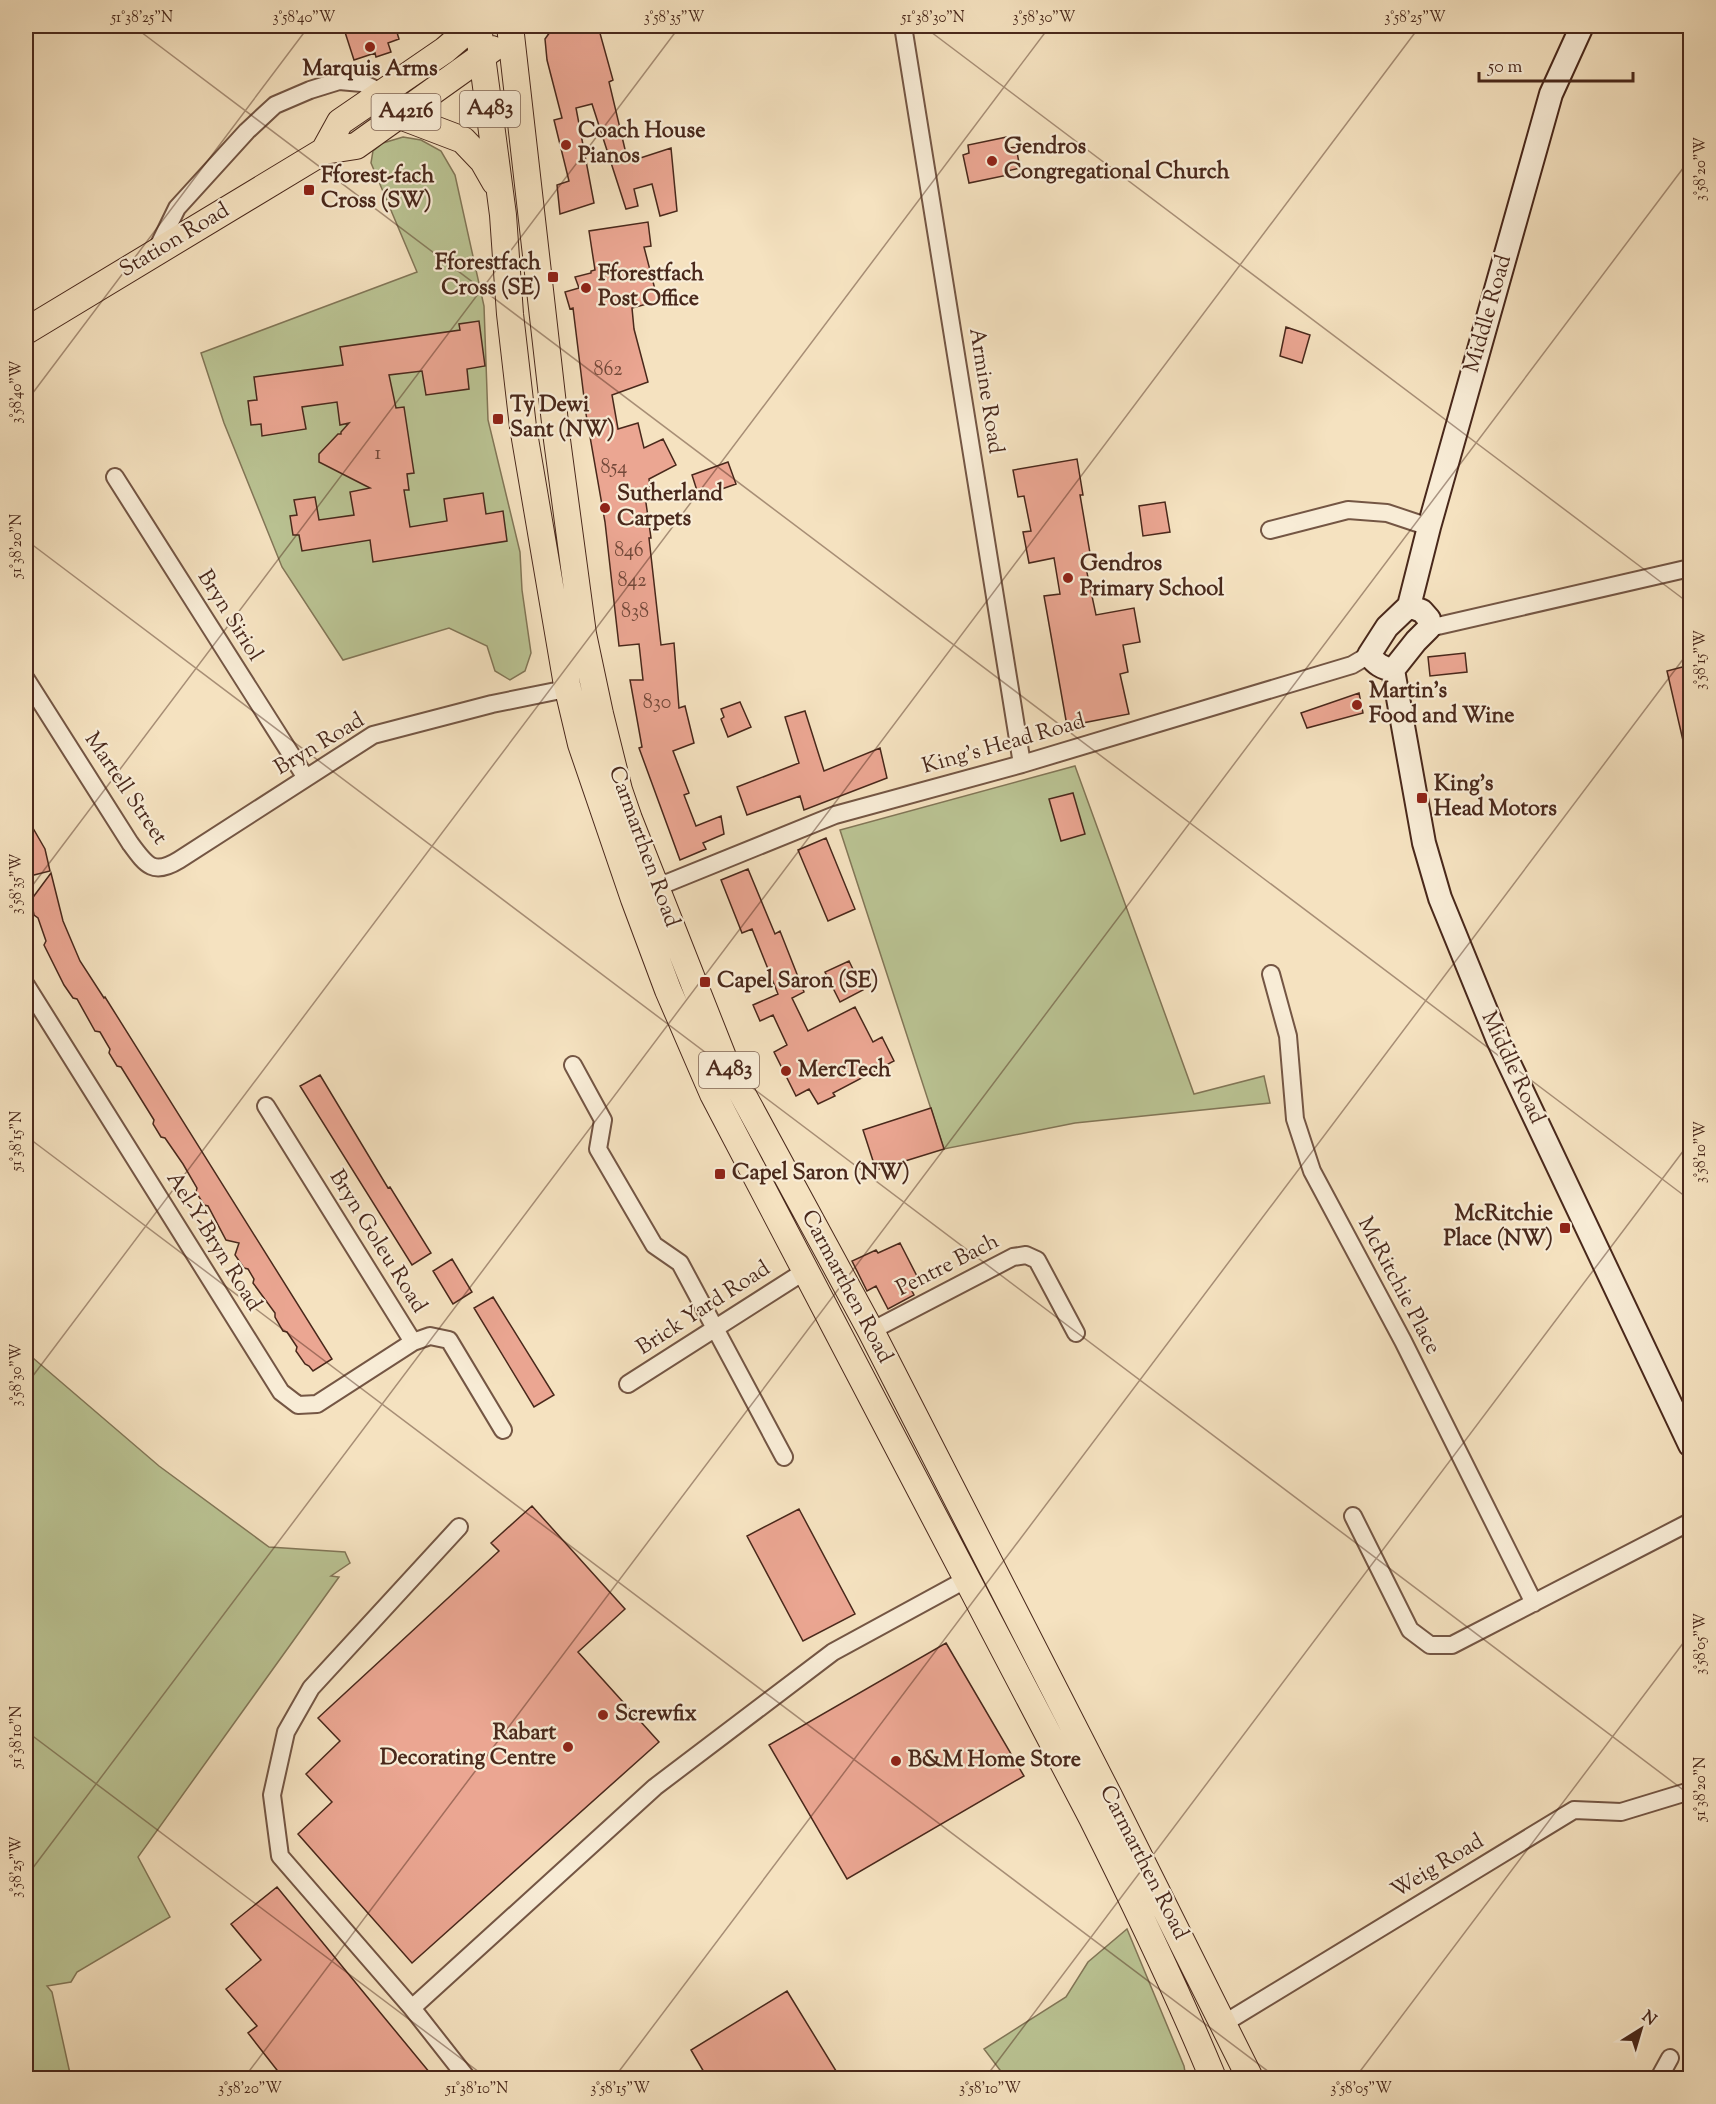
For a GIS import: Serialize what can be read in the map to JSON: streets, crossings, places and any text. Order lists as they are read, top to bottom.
{
  "streets": {
    "main road": [
      "A483",
      "A4216",
      "Station Road",
      "Carmarthen Road"
    ],
    "street": [
      "Middle Road",
      "Armine Road",
      "Bryn Siriol",
      "Bryn Road",
      "King's Head Road",
      "Martell Street",
      "Ael-Y-Bryn Road",
      "Bryn Goleu Road",
      "Pentre Bach",
      "McRitchie Place",
      "Brick Yard Road",
      "Weig Road"
    ]
  },
  "crossings": [
    ["A4216", "Station Road"],
    ["Station Road", "Carmarthen Road"],
    ["Armine Road", "King's Head Road"],
    ["Bryn Siriol", "Bryn Road"],
    ["Bryn Road", "Martell Street"],
    ["Bryn Road", "Carmarthen Road"],
    ["King's Head Road", "Carmarthen Road"],
    ["Carmarthen Road", "Pentre Bach"],
    ["Carmarthen Road", "Brick Yard Road"],
    ["Carmarthen Road", "Weig Road"],
    ["Ael-Y-Bryn Road", "Bryn Goleu Road"]
  ],
  "places": {
    "other": [
      "Marquis Arms",
      "Coach House Pianos",
      "Gendros Congregational Church",
      "Fforestfach Post Office",
      "Sutherland Carpets",
      "Gendros Primary School",
      "Martin's Food and Wine",
      "MercTech",
      "Screwfix",
      "Rabart Decorating Centre",
      "B&M Home Store"
    ],
    "transit": [
      "Fforest-fach Cross (SW)",
      "Fforestfach Cross (SE)",
      "Ty Dewi Sant (NW)",
      "King's Head Motors",
      "Capel Saron (SE)",
      "Capel Saron (NW)",
      "McRitchie Place (NW)"
    ]
  },
  "house_numbers": [
    "862",
    "1",
    "854",
    "846",
    "842",
    "838",
    "830"
  ],
  "scale_bar": "50 m",
  "north": "top right",
  "coordinates": [
    "51°38'25\"N",
    "3°58'40\"W",
    "3°58'35\"W",
    "51°38'30\"N",
    "3°58'30\"W",
    "3°58'25\"W",
    "3°58'20\"W",
    "51°38'20\"N",
    "3°58'15\"W",
    "51°38'15\"N",
    "3°58'10\"W",
    "3°58'05\"W",
    "51°38'10\"N"
  ]
}
